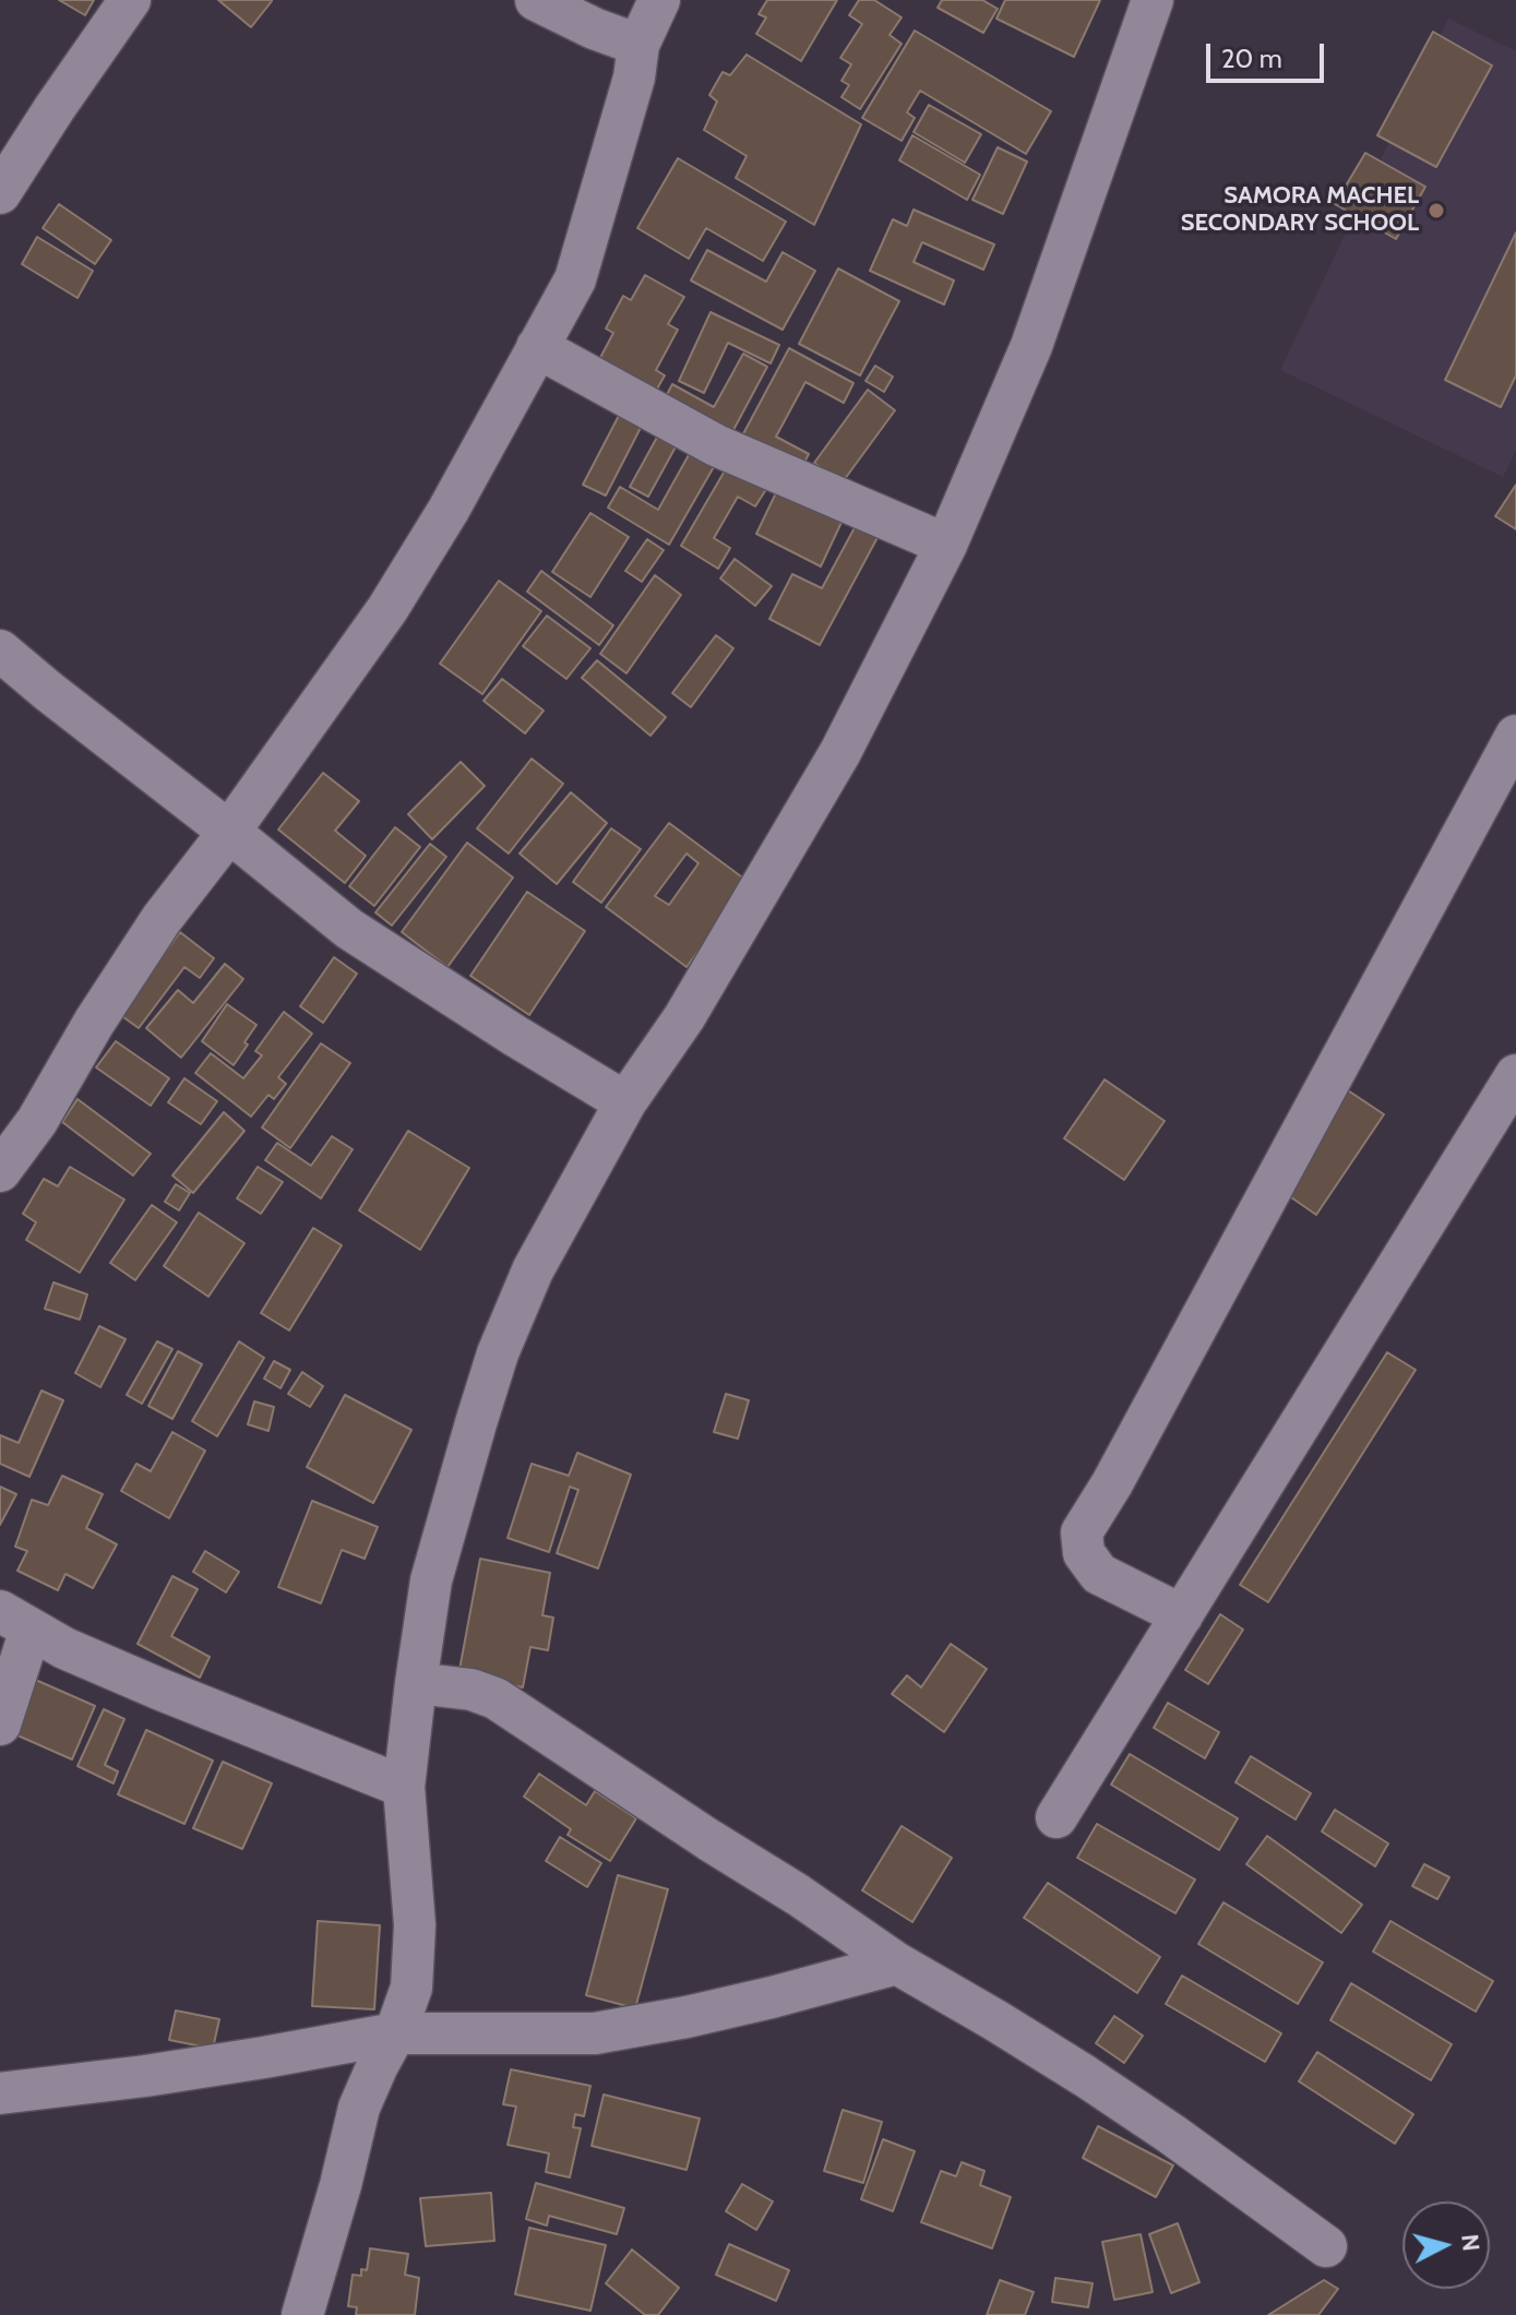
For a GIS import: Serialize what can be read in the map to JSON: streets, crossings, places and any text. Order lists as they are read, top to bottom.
{
  "places": ["SAMORA MACHEL SECONDARY SCHOOL"],
  "scale_bar": "20 m",
  "north": "right"
}
